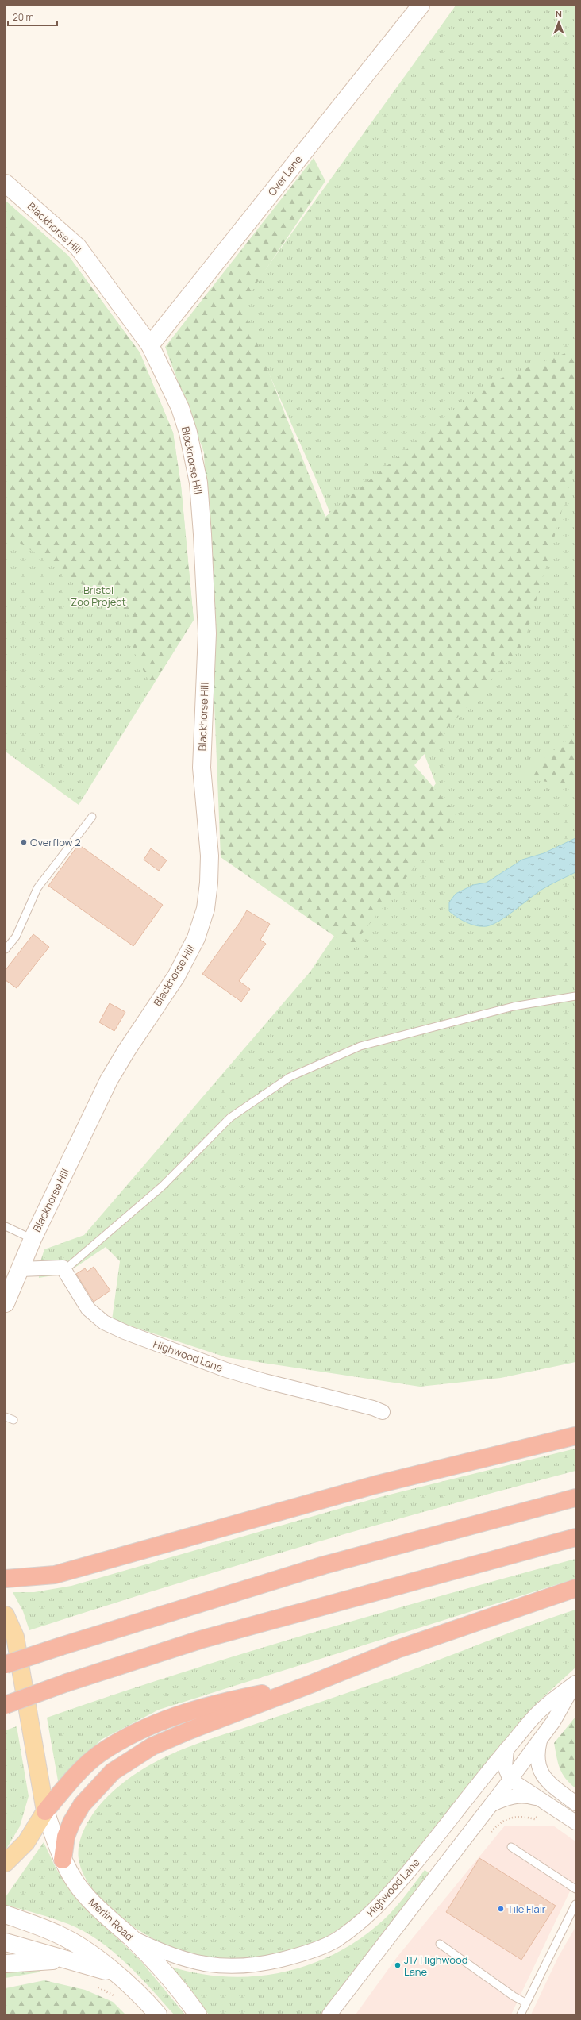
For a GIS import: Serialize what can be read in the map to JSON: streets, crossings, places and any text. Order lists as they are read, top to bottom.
{
  "streets": {
    "main road": ["Over Lane", "Blackhorse Hill", "Merlin Road"],
    "street": ["Highwood Lane"]
  },
  "crossings": [
    ["Over Lane", "Blackhorse Hill"],
    ["Highwood Lane", "Merlin Road"]
  ],
  "parks": ["Bristol Zoo Project"],
  "places": ["Overflow 2", "Tile Flair", "J17 Highwood Lane"],
  "scale_bar": "20 m",
  "north": "top"
}
